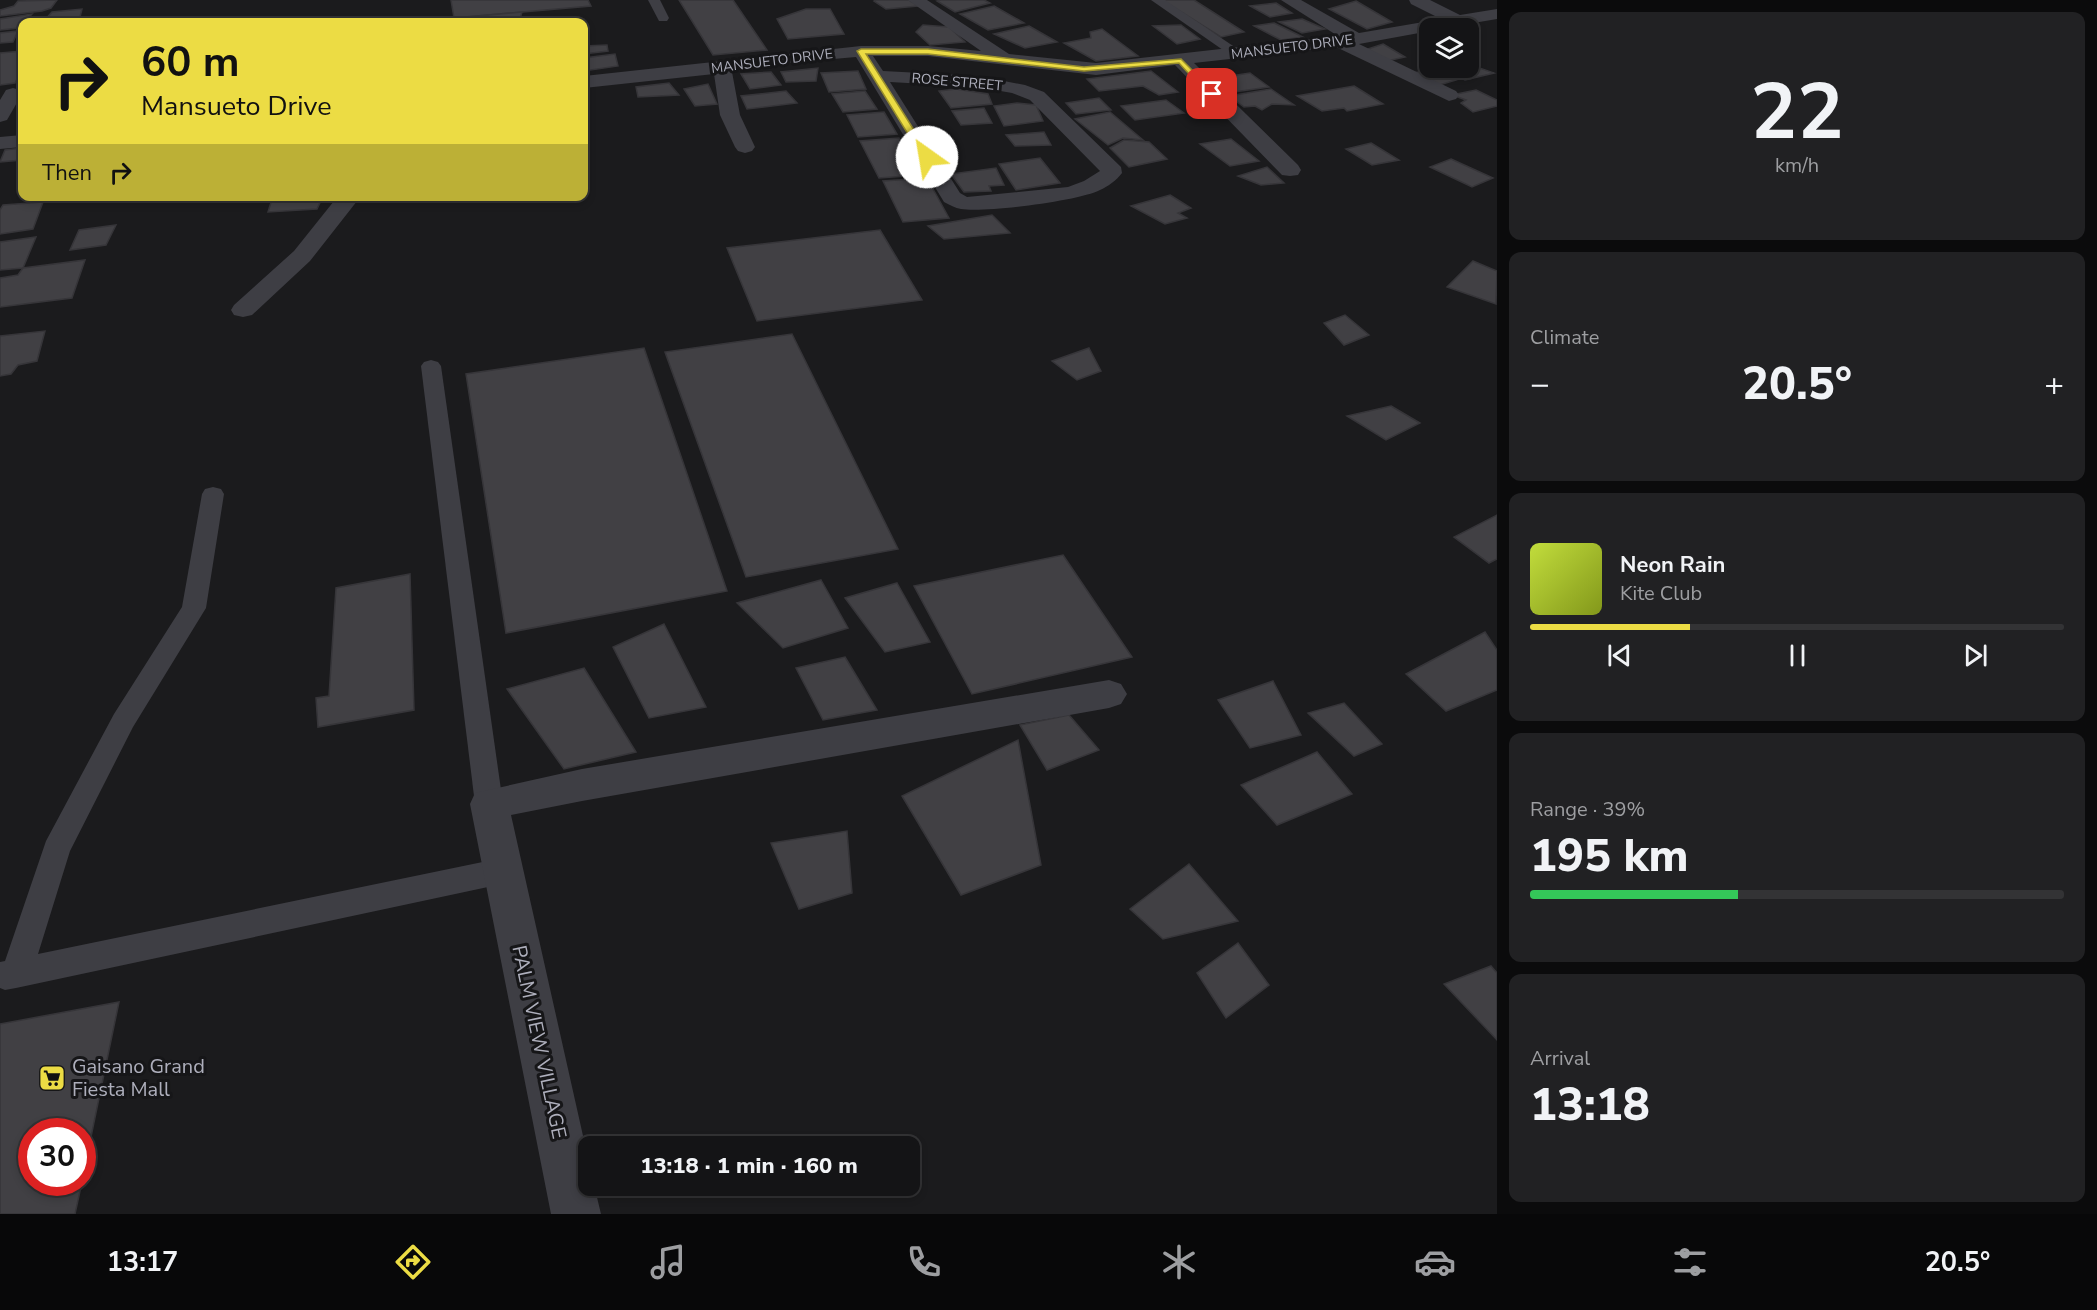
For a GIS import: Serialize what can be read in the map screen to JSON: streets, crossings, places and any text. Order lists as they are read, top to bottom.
{
  "streets": {
    "street": ["MANSUETO DRIVE", "ROSE STREET", "PALM VIEW VILLAGE"]
  },
  "places": {
    "supermarket": ["Gaisano Grand Fiesta Mall"]
  },
  "page": {
    "tile": [
      ["22", "km/h"],
      "Climate",
      ["Range · 39%", "195 km"],
      ["Arrival", "13:18"]
    ],
    "turn": ["60 m", "Mansueto Drive"],
    "then": "Then",
    "heat": ["−", "20.5°", "+"],
    "song": ["Neon Rain", "Kite Club"],
    "limit": "30",
    "trip": "13:18 · 1 min · 160 m",
    "tabs": ["13:17", "20.5°"]
  }
}
